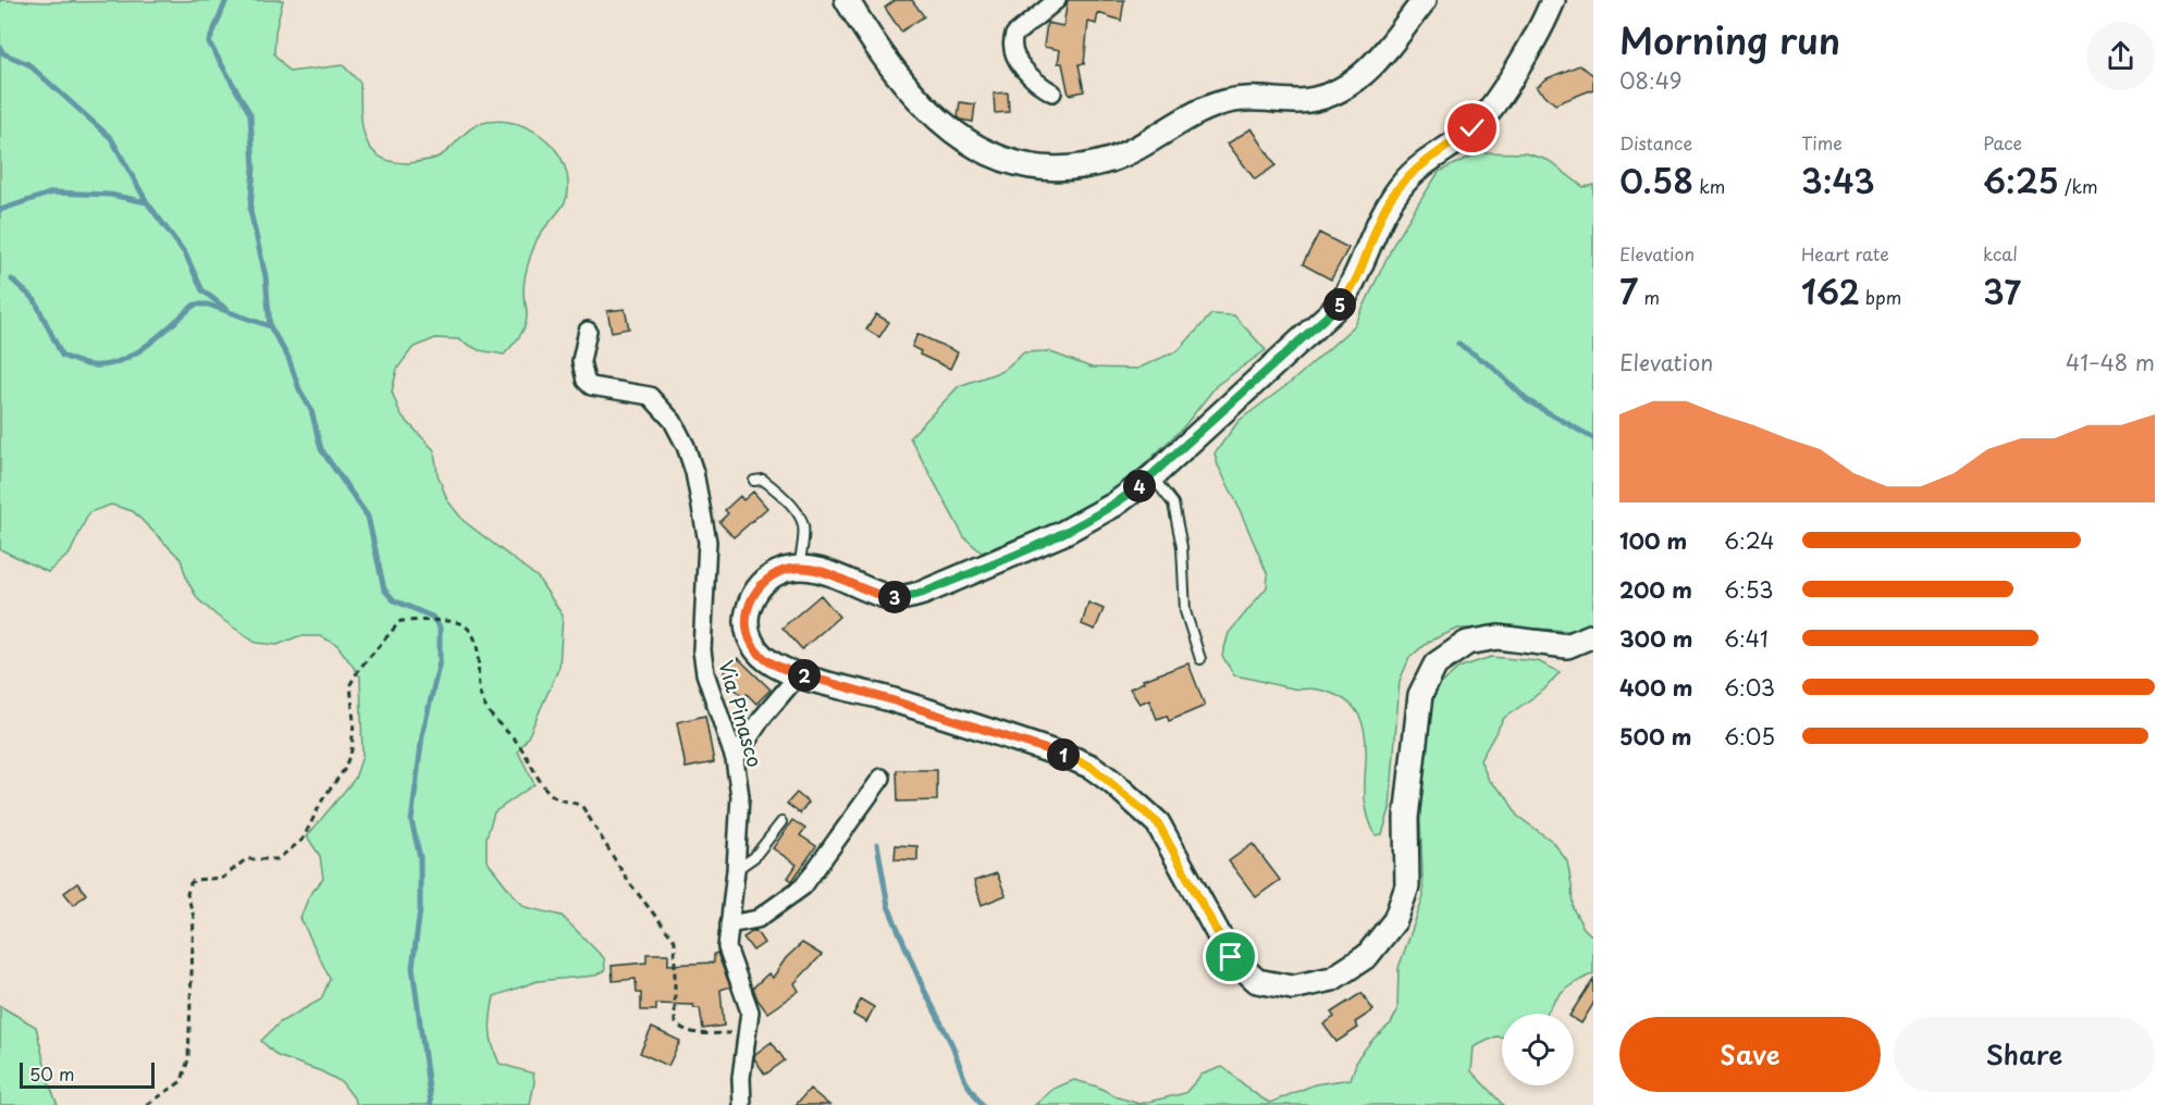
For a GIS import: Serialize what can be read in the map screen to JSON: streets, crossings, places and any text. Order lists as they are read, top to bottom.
{
  "streets": {
    "street": ["Via Pinasco"]
  },
  "scale_bar": "50 m",
  "page": {
    "heading": ["Morning run", "08:49"],
    "stats": [
      ["Distance", "0.58 km"],
      ["Time", "3:43"],
      ["Pace", "6:25 /km"],
      ["Elevation", "7 m"],
      ["Heart rate", "162 bpm"],
      ["kcal", "37"]
    ],
    "pins": [
      "5",
      "4",
      "3",
      "2",
      "1"
    ],
    "chart": ["Elevation", "41–48 m"],
    "list": [
      {
        "name": "100 m",
        "note": "6:24"
      },
      {
        "name": "200 m",
        "note": "6:53"
      },
      {
        "name": "300 m",
        "note": "6:41"
      },
      {
        "name": "400 m",
        "note": "6:03"
      },
      {
        "name": "500 m",
        "note": "6:05"
      }
    ],
    "buttons": ["Save", "Share"],
    "scale": "50 m"
  }
}
